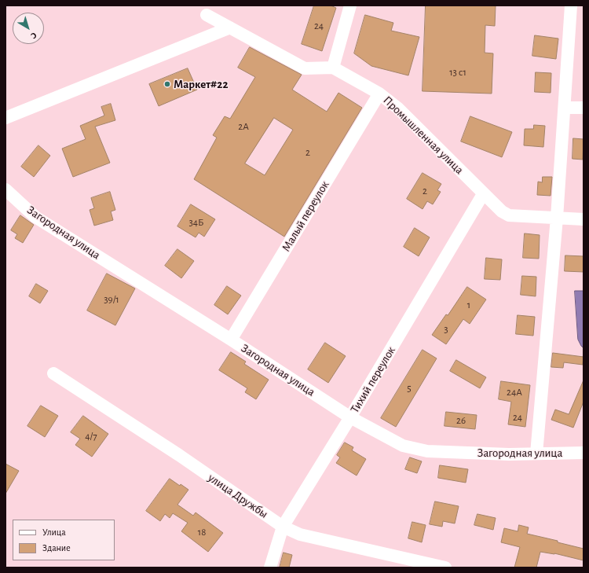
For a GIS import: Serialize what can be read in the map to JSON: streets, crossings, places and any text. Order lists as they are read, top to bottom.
{
  "streets": {
    "street": [
      "Промышленная улица",
      "Малый переулок",
      "Загородная улица",
      "Тихий переулок",
      "улица Дружбы"
    ]
  },
  "crossings": [
    ["Промышленная улица", "Малый переулок"],
    ["Промышленная улица", "Тихий переулок"],
    ["Малый переулок", "Загородная улица"],
    ["Загородная улица", "Тихий переулок"],
    ["Тихий переулок", "улица Дружбы"]
  ],
  "places": ["Маркет#22"],
  "house_numbers": [
    "24",
    "13 с1",
    "2А",
    "2",
    "2",
    "34Б",
    "39/1",
    "1",
    "3",
    "5",
    "24А",
    "24",
    "26",
    "4/7",
    "18"
  ],
  "legend": ["Улица", "Здание"],
  "north": "bottom right"
}
